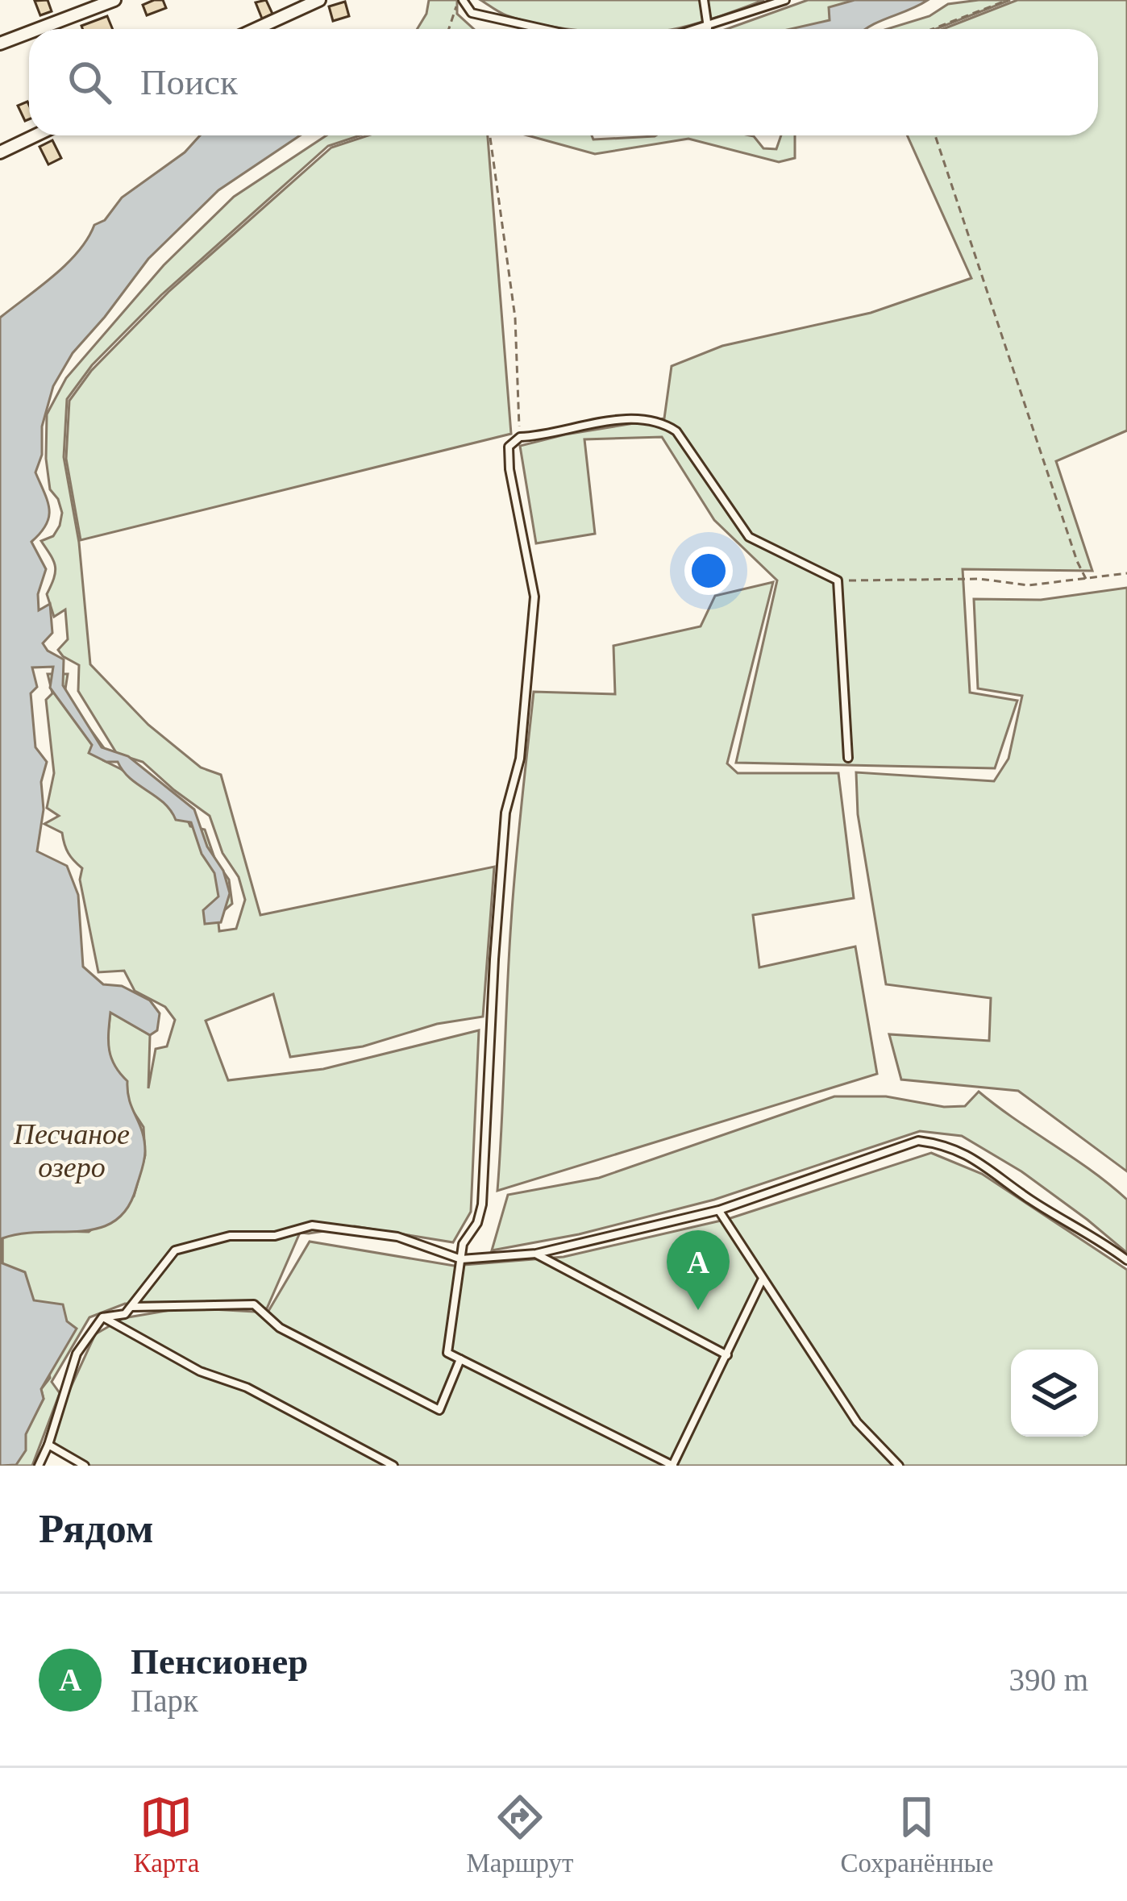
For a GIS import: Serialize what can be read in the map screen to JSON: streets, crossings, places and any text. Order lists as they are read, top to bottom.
{
  "water": ["Песчаное озеро"],
  "page": {
    "search": "Поиск",
    "pins": "A",
    "heading": "Рядом",
    "list": [
      {
        "mark": "A",
        "name": "Пенсионер",
        "note": "Парк",
        "value": "390 m"
      }
    ],
    "nav": ["Карта", "Маршрут", "Сохранённые"]
  }
}
